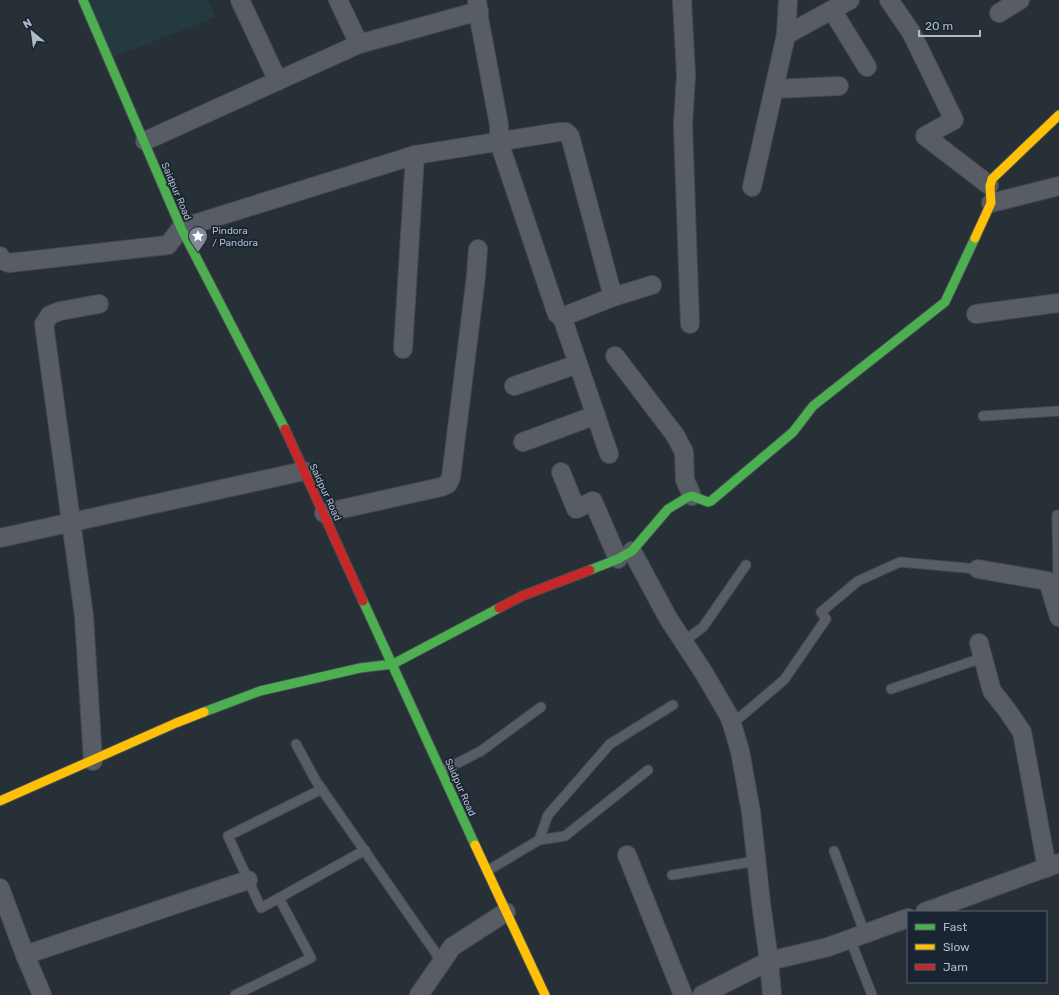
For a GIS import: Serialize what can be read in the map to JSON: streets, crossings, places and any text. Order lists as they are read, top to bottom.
{
  "streets": {
    "street": ["Saidpur Road"]
  },
  "places": {
    "place": ["Pindora / Pandora"]
  },
  "legend": ["Fast", "Slow", "Jam"],
  "scale_bar": "20 m",
  "north": "top left"
}
